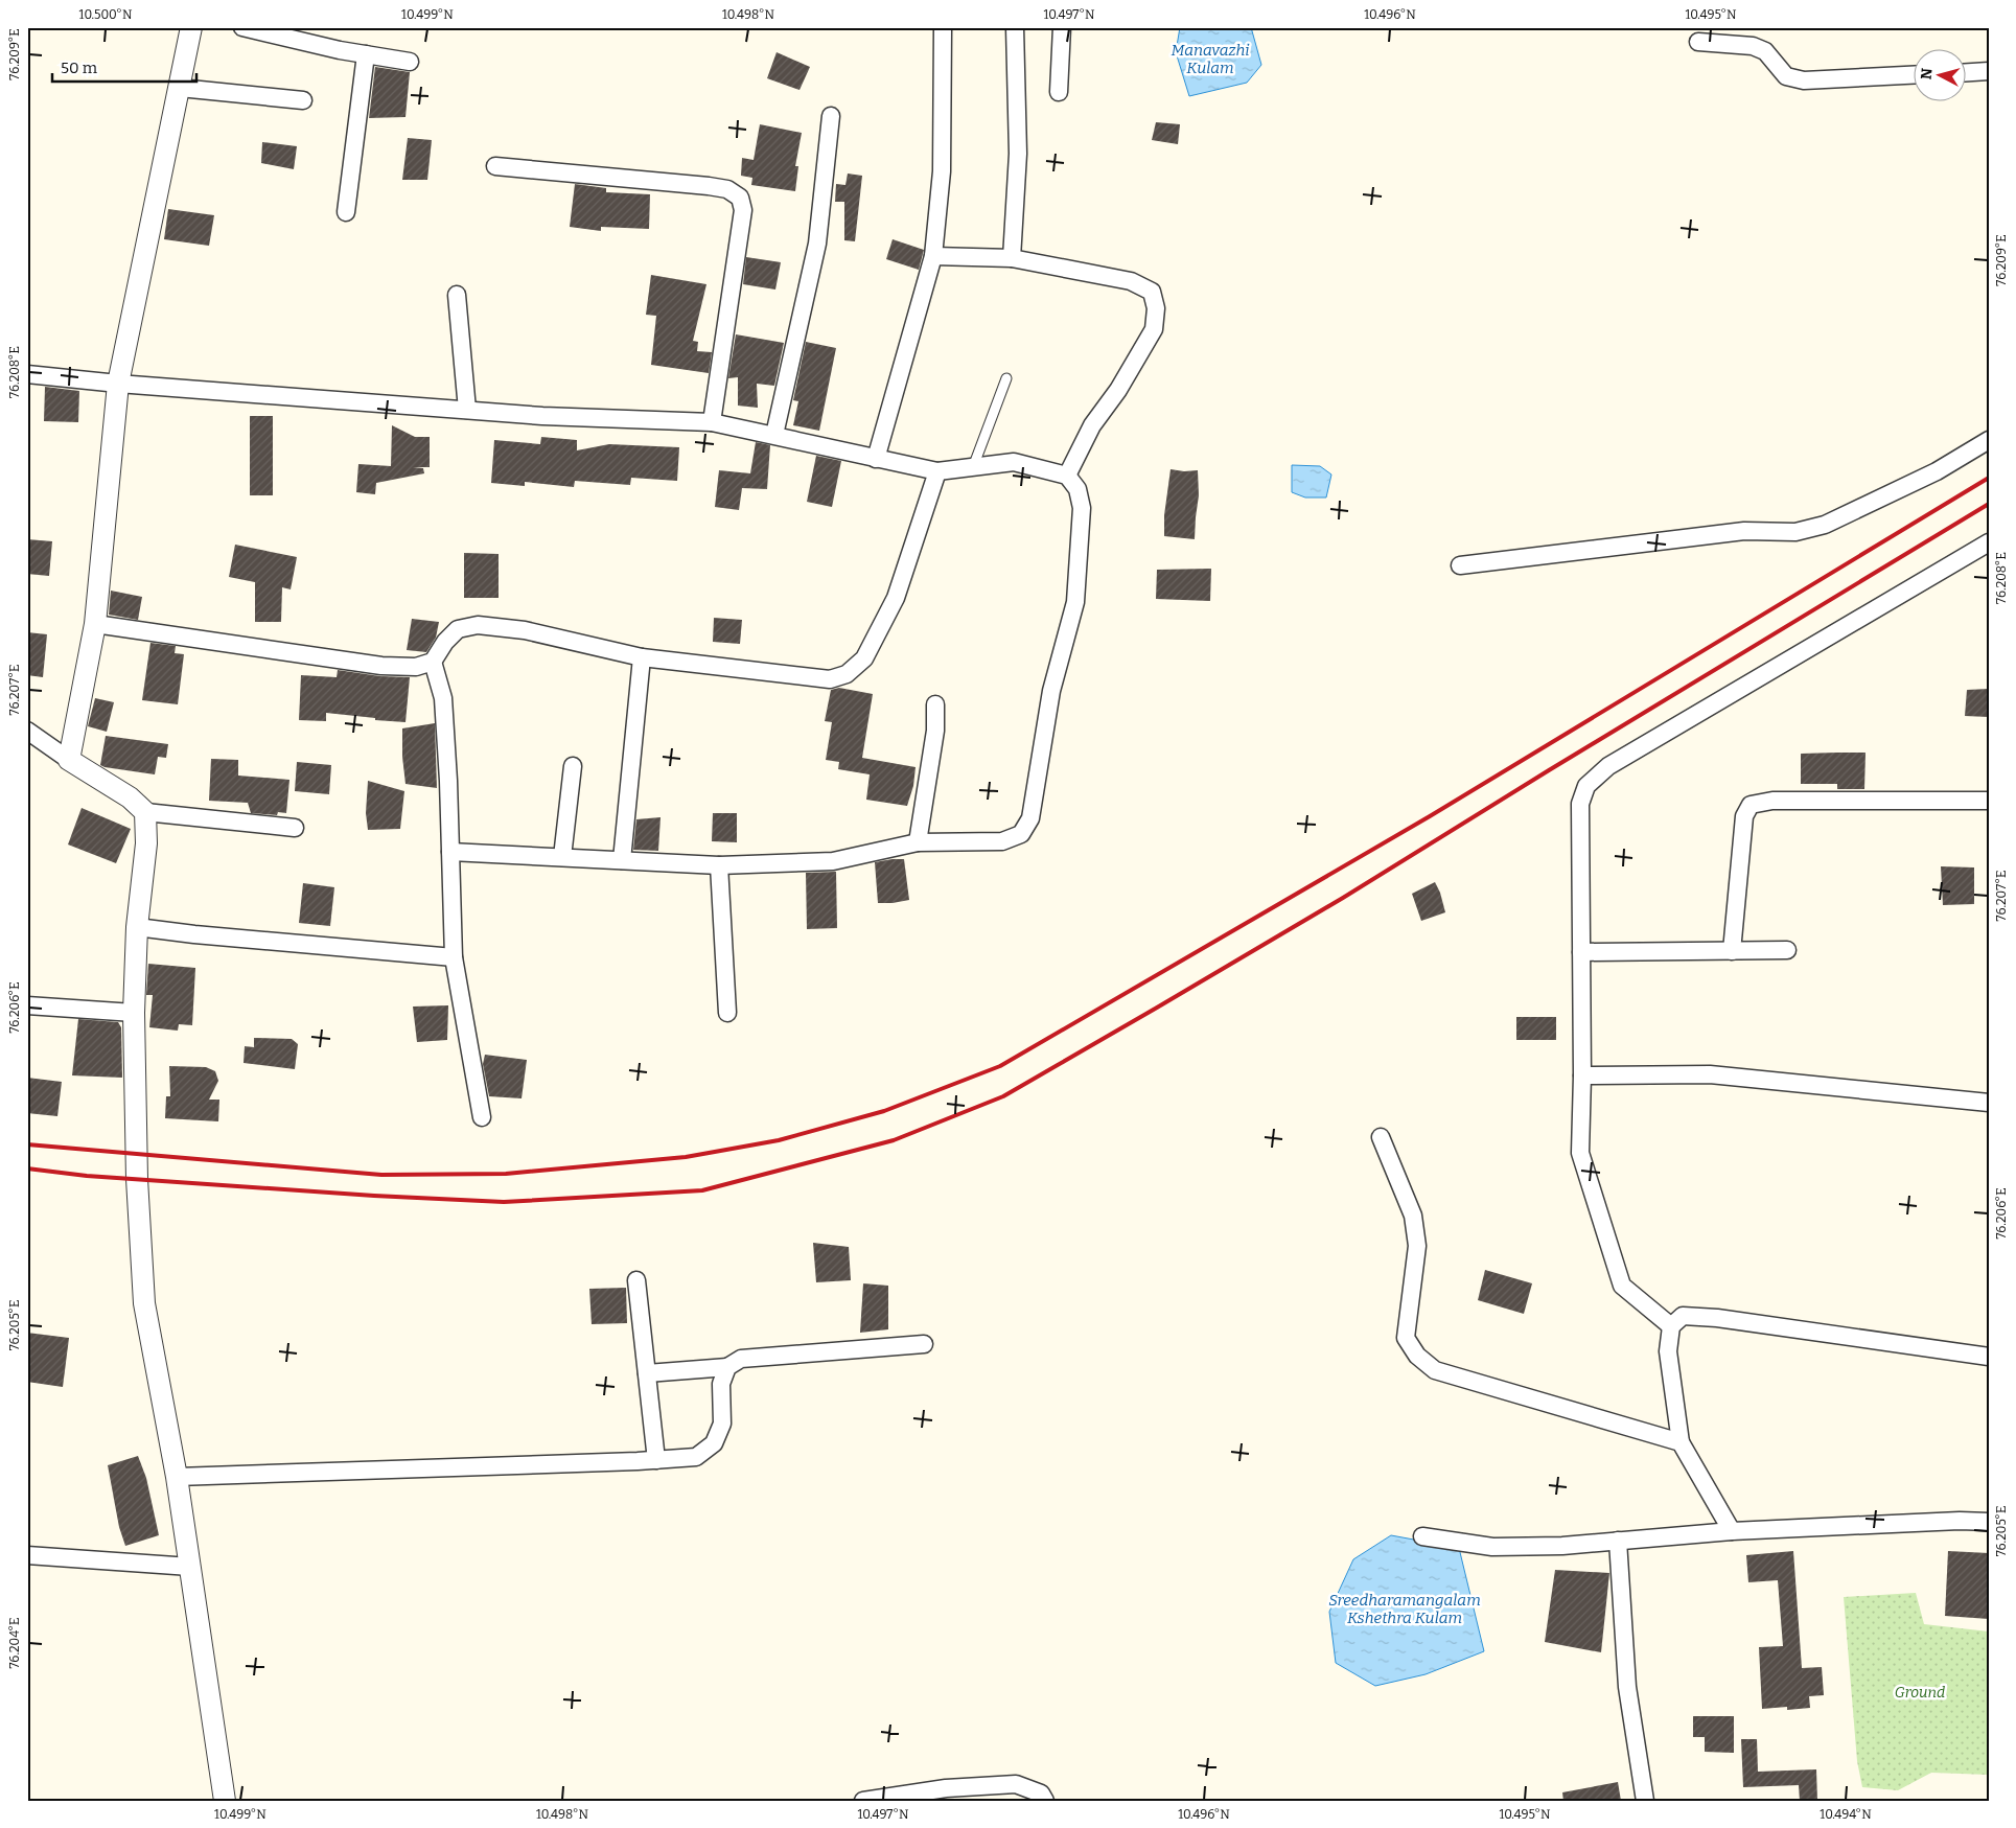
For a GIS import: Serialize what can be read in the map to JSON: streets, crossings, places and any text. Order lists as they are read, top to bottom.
{
  "water": ["Manavazhi Kulam", "Sreedharamangalam Kshethra Kulam"],
  "parks": ["Ground"],
  "scale_bar": "50 m",
  "north": "left",
  "coordinates": [
    "10.500°N",
    "10.499°N",
    "10.498°N",
    "10.497°N",
    "10.496°N",
    "10.495°N",
    "76.209°E",
    "76.208°E",
    "76.207°E",
    "76.206°E",
    "76.205°E",
    "76.204°E",
    "10.494°N"
  ]
}
